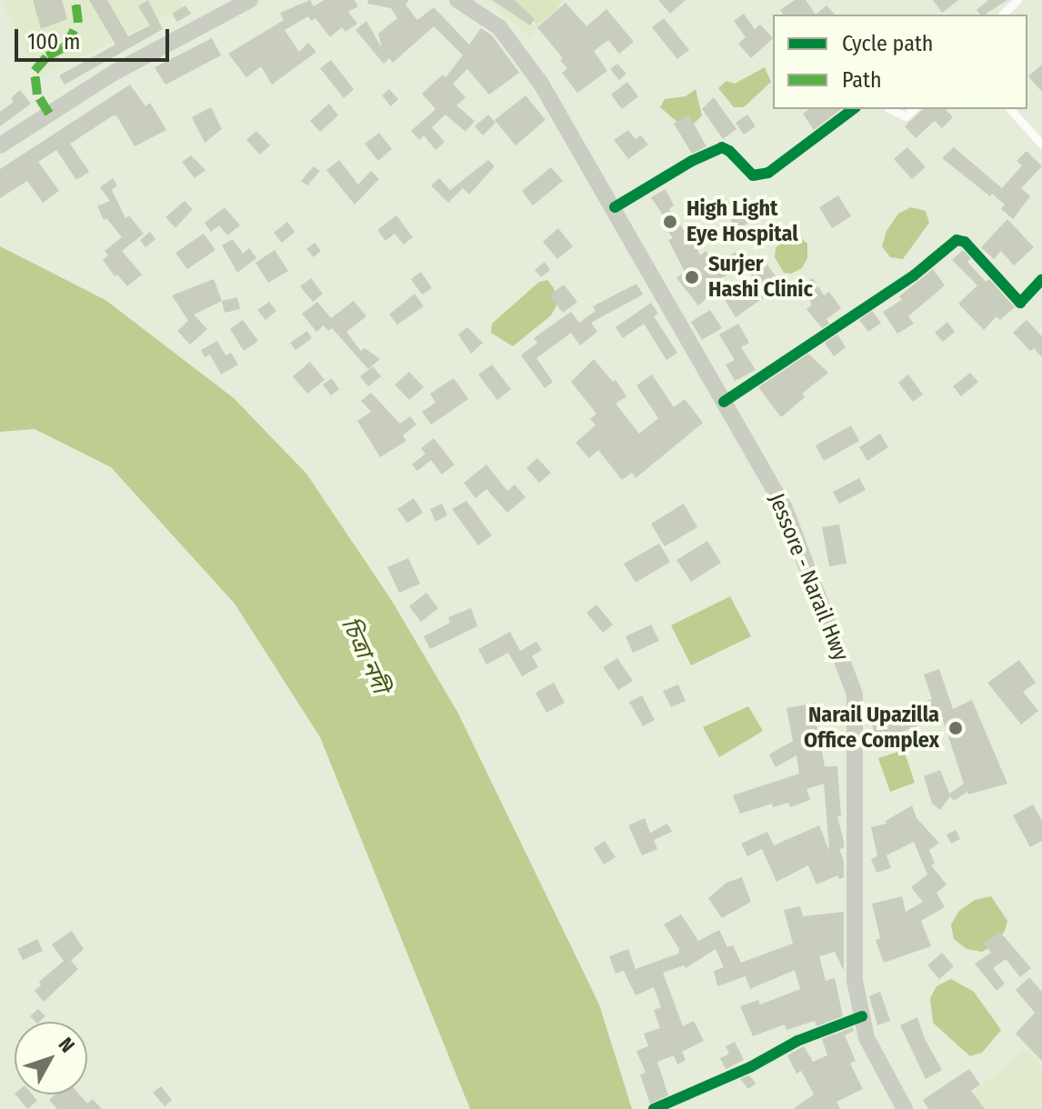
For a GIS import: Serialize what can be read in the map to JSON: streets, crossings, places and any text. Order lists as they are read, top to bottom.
{
  "streets": {
    "highway": ["Jessore - Narail Hwy"]
  },
  "water": ["চিত্রা নদী"],
  "places": ["High Light Eye Hospital", "Surjer Hashi Clinic", "Narail Upazilla Office Complex"],
  "legend": ["Cycle path", "Path"],
  "scale_bar": "100 m",
  "north": "top right"
}
